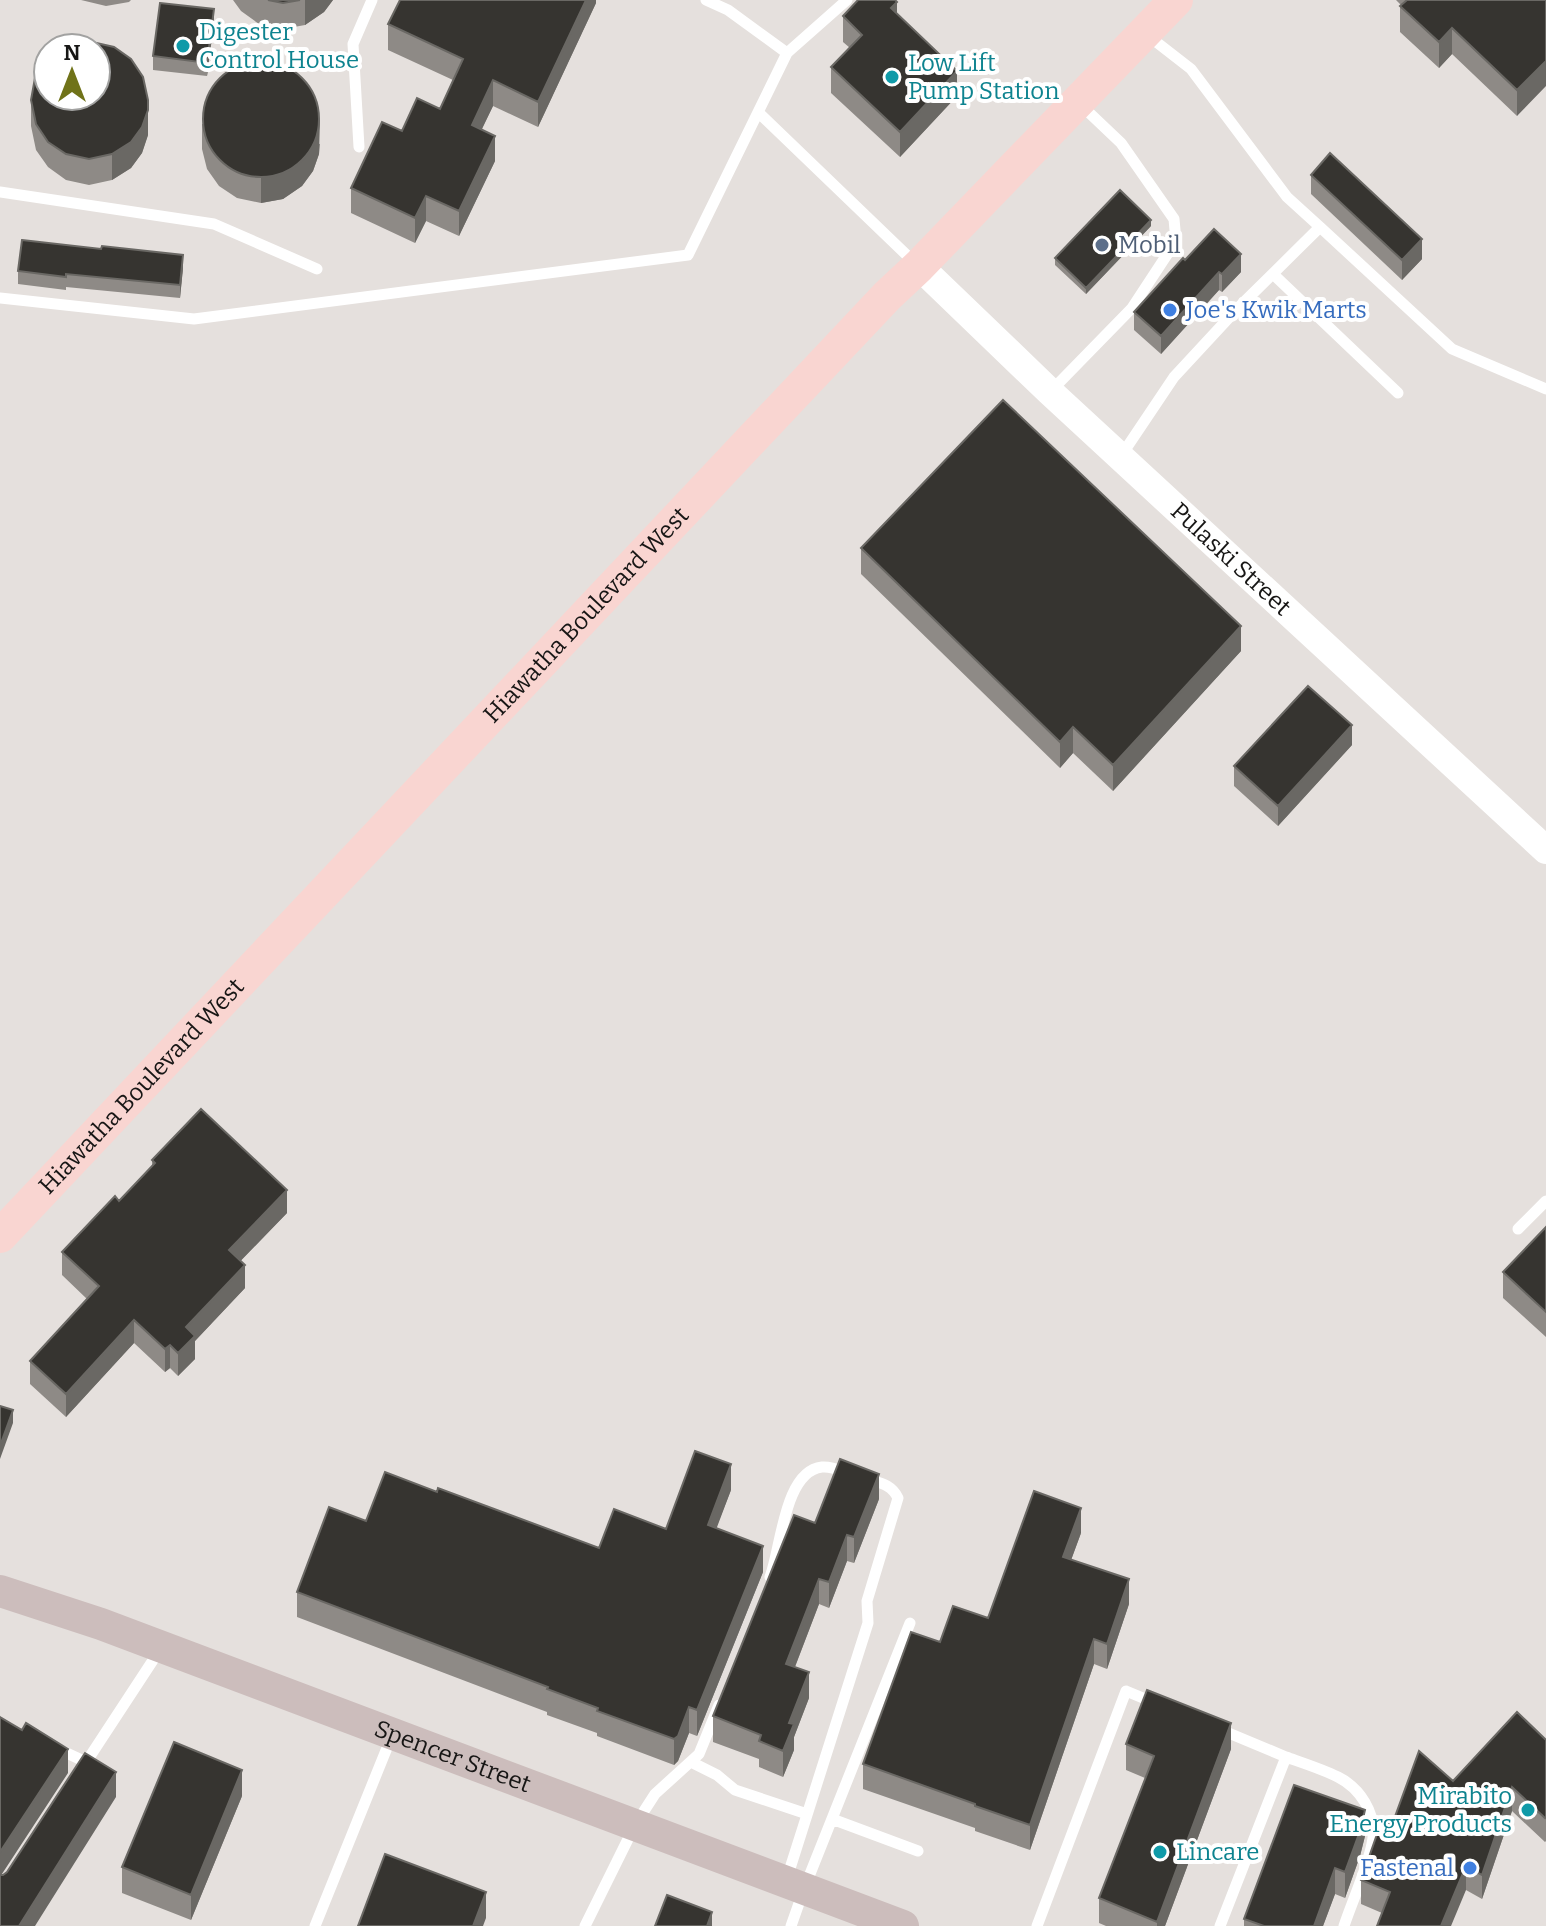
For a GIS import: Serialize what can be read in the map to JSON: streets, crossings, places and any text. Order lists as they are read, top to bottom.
{
  "streets": {
    "main road": ["Hiawatha Boulevard West", "Spencer Street"],
    "street": ["Pulaski Street"]
  },
  "crossings": [
    ["Pulaski Street", "Hiawatha Boulevard West"]
  ],
  "places": [
    "Digester Control House",
    "Low Lift Pump Station",
    "Mobil",
    "Joe's Kwik Marts",
    "Mirabito Energy Products",
    "Lincare",
    "Fastenal"
  ],
  "north": "top"
}
